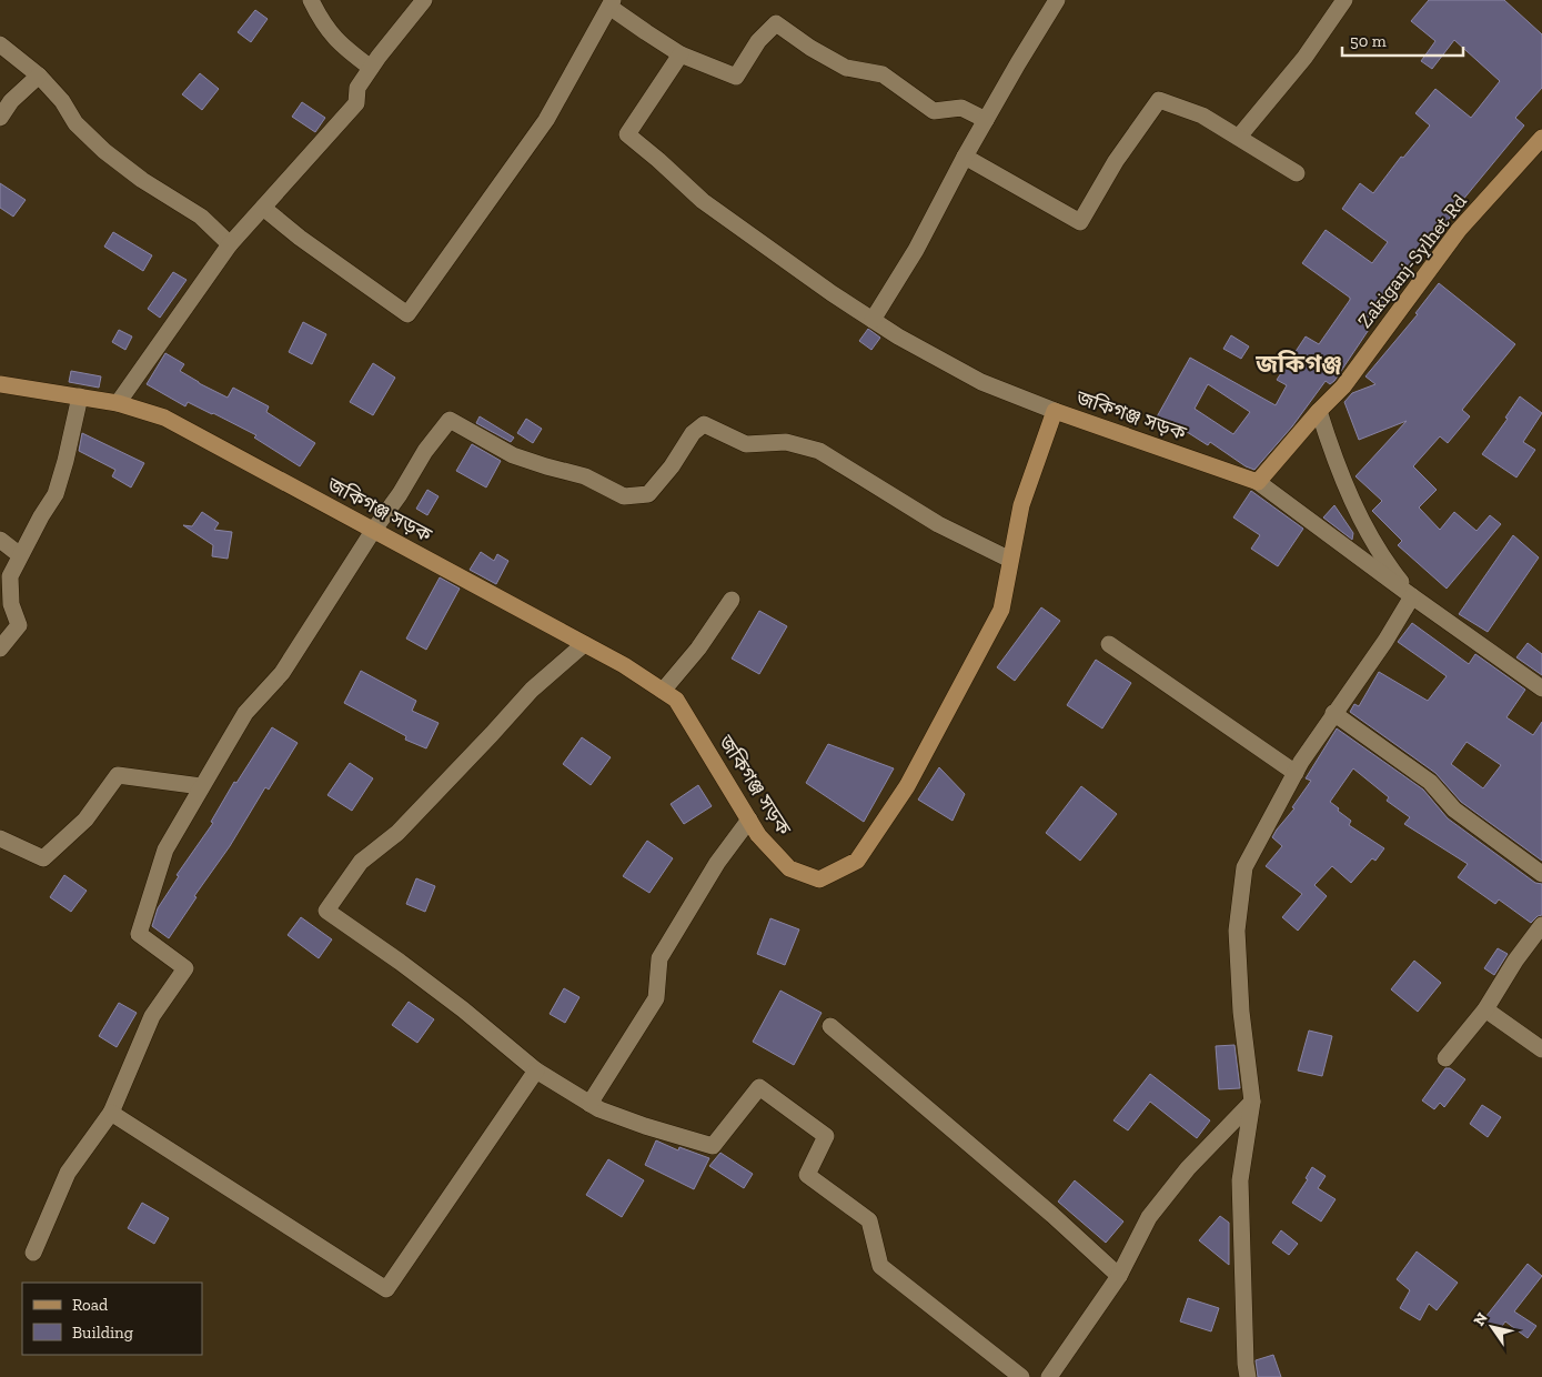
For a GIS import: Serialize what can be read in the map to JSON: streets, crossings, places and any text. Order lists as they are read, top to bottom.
{
  "streets": {
    "main road": ["Zakiganj-Sylhet Rd", "জকিগঞ্জ সড়ক"]
  },
  "districts": ["জকিগঞ্জ"],
  "legend": ["Road", "Building"],
  "scale_bar": "50 m",
  "north": "top left"
}
